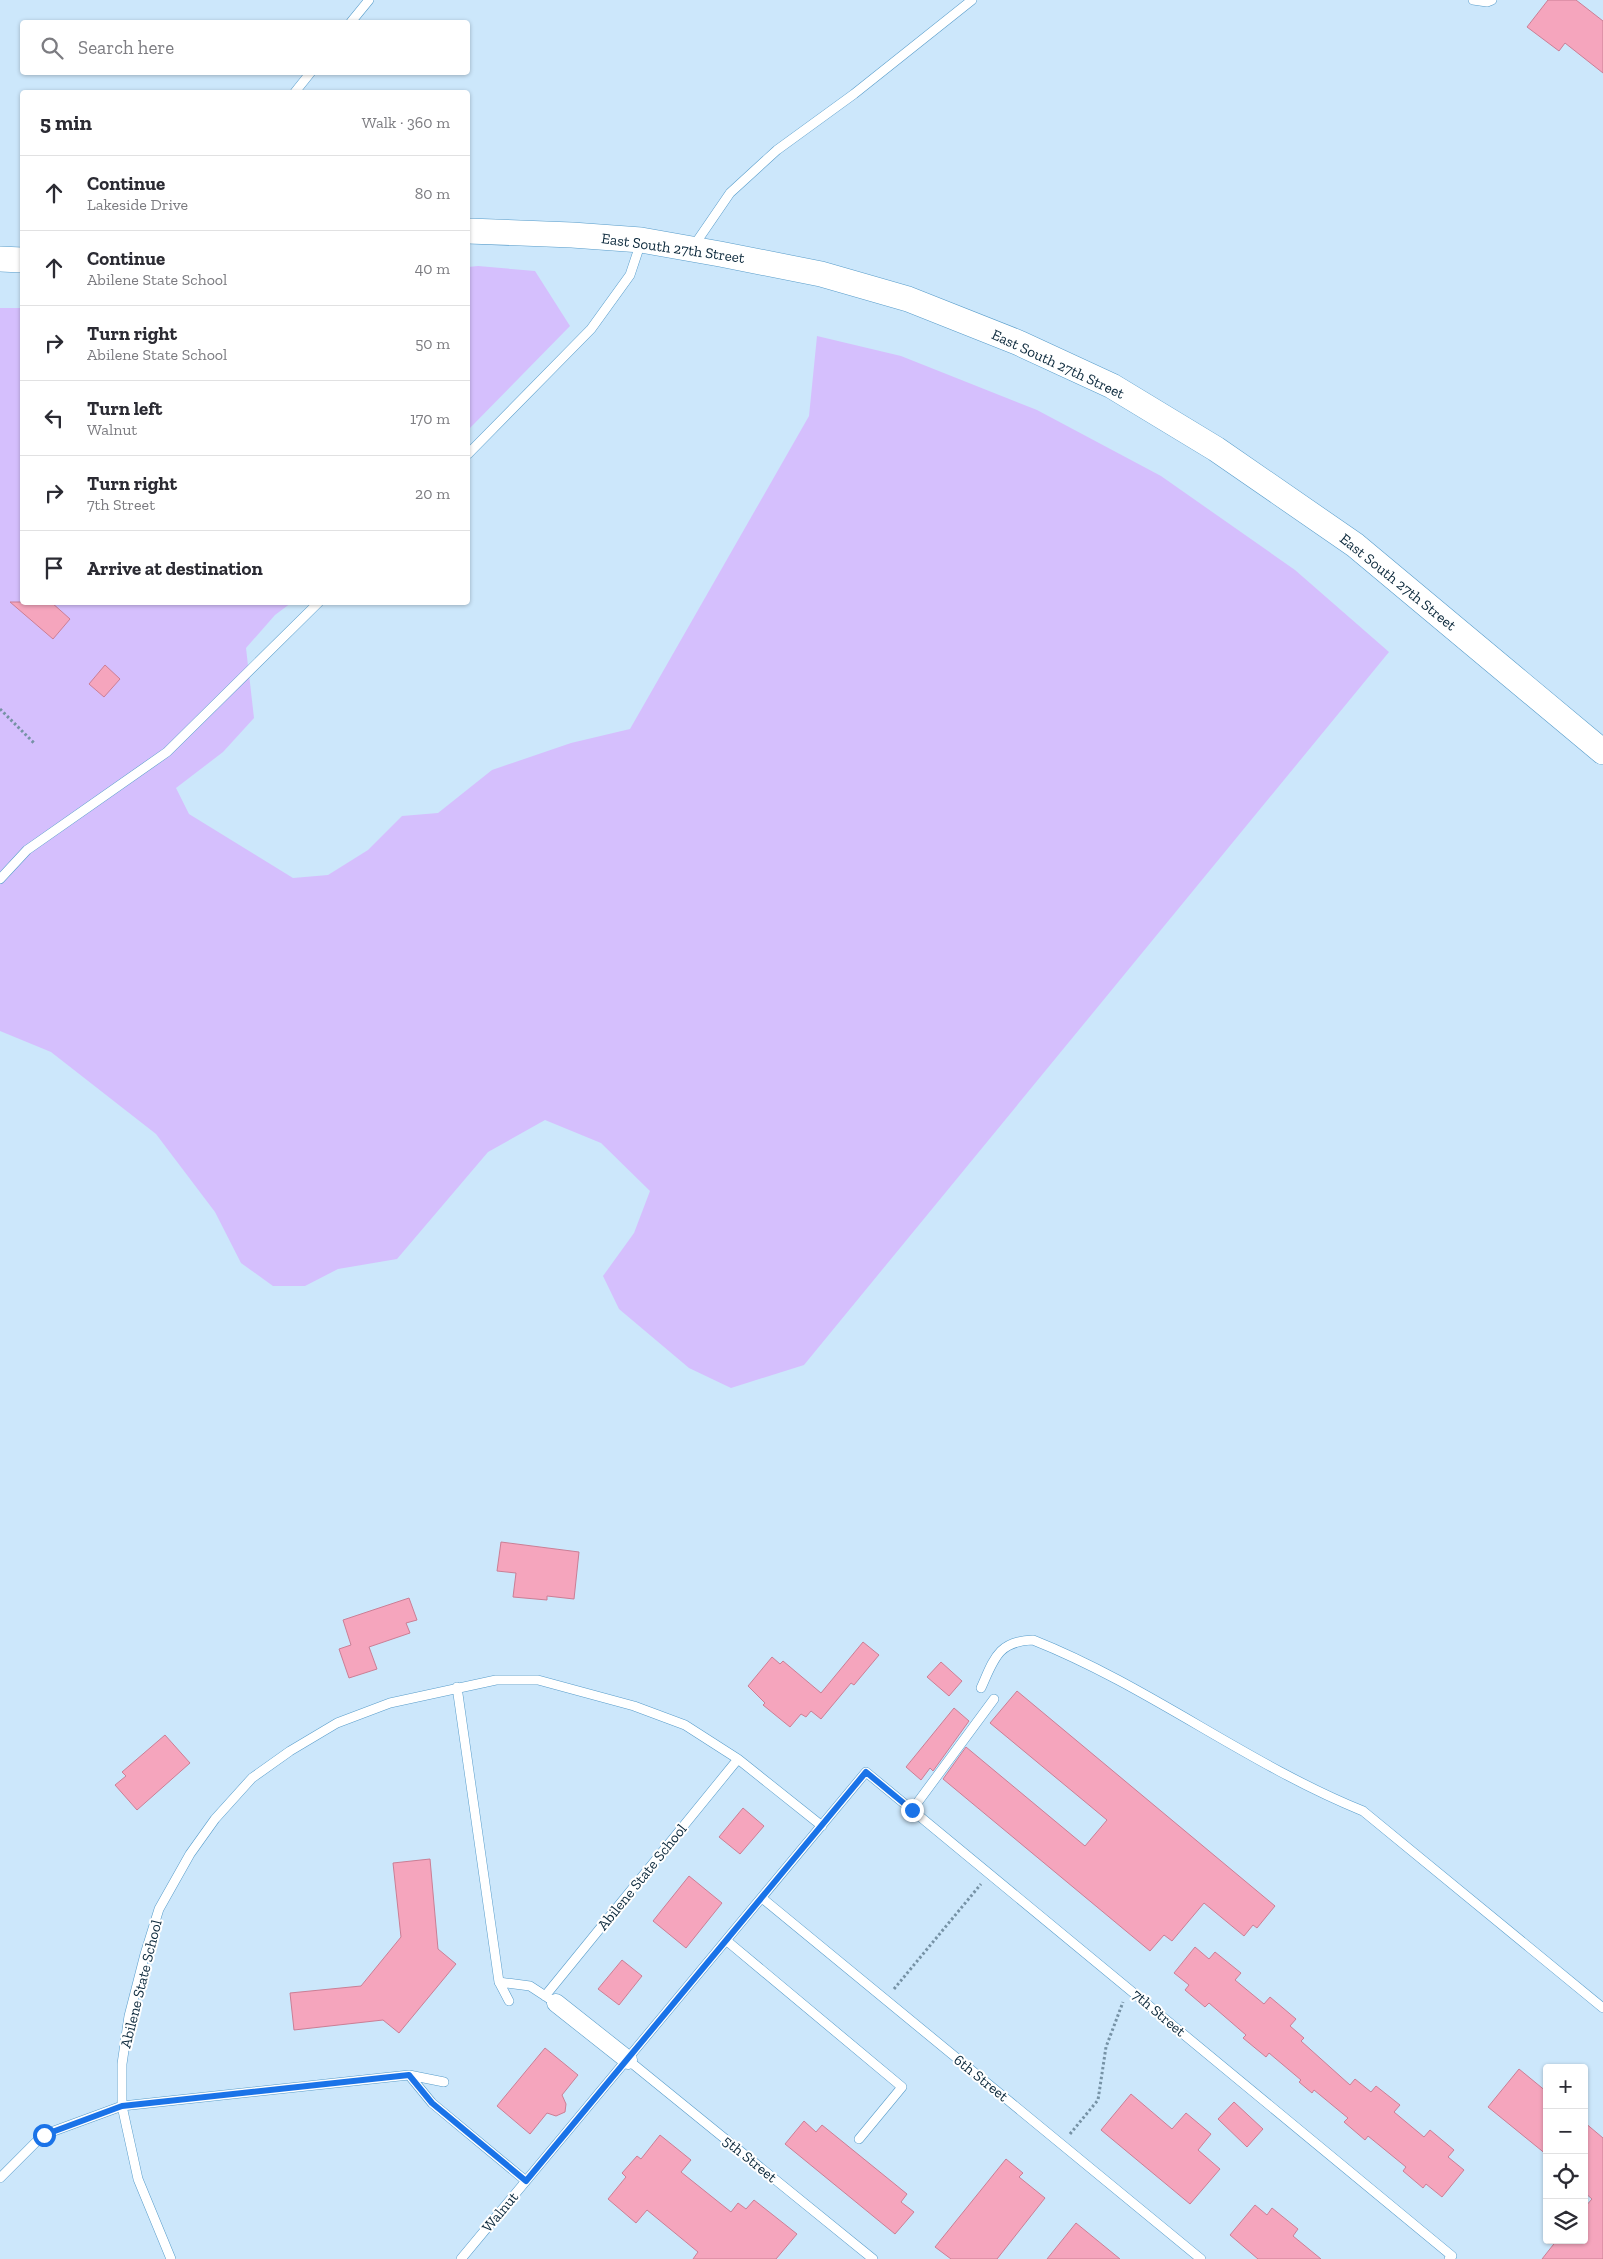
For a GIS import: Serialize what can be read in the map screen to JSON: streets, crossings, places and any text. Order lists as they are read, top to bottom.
{
  "streets": {
    "main road": ["East South 27th Street"],
    "lane": [
      "Abilene State School",
      "7th Street",
      "6th Street",
      "5th Street",
      "Walnut"
    ]
  },
  "crossings": [
    ["Abilene State School", "Walnut"],
    ["7th Street", "Walnut"],
    ["6th Street", "Walnut"],
    ["5th Street", "Walnut"]
  ],
  "page": {
    "search": "Search here",
    "heading": ["5 min", "Walk · 360 m"],
    "list": [
      ["Continue", "Lakeside Drive", "80 m"],
      ["Continue", "Abilene State School", "40 m"],
      ["Turn right", "Abilene State School", "50 m"],
      ["Turn left", "Walnut", "170 m"],
      ["Turn right", "7th Street", "20 m"],
      "Arrive at destination"
    ],
    "map_buttons": ["+", "−"]
  }
}
